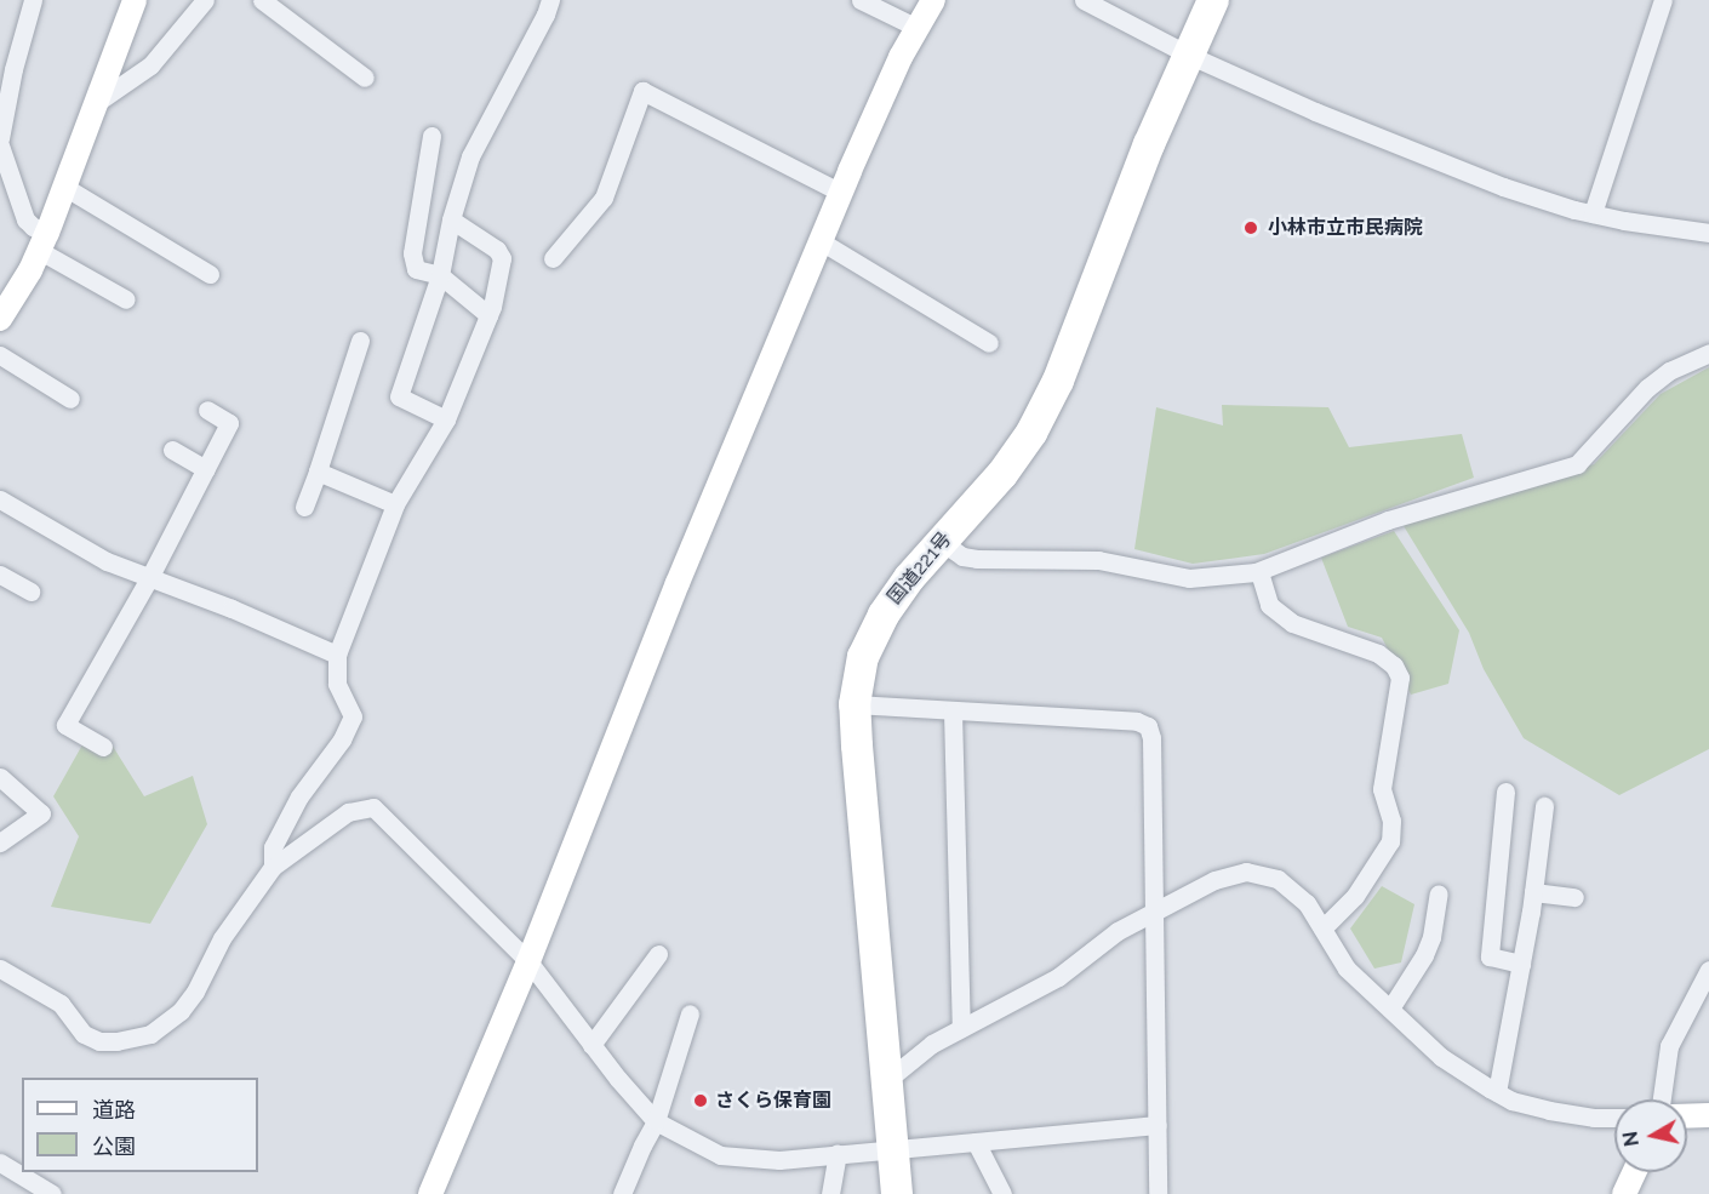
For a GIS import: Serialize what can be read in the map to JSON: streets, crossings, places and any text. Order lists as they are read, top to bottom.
{
  "streets": {
    "highway": ["国道221号"]
  },
  "places": ["小林市立市民病院", "さくら保育園"],
  "legend": ["道路", "公園"],
  "north": "left"
}
